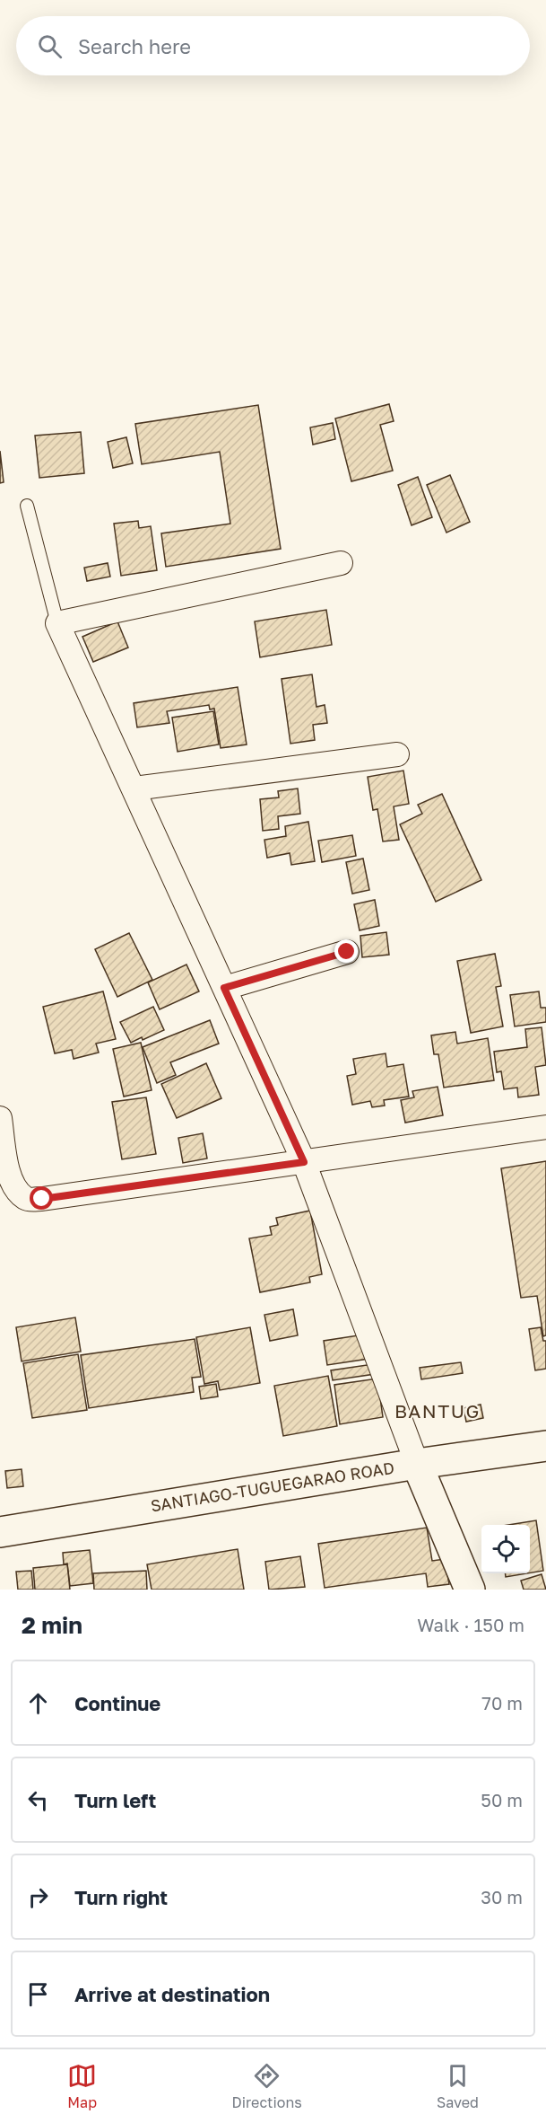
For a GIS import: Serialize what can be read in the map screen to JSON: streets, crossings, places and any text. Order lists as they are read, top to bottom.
{
  "streets": {
    "main road": ["SANTIAGO-TUGUEGARAO ROAD"]
  },
  "districts": ["BANTUG"],
  "page": {
    "search": "Search here",
    "heading": ["2 min", "Walk · 150 m"],
    "list": [
      ["Continue", "70 m"],
      ["Turn left", "50 m"],
      ["Turn right", "30 m"],
      "Arrive at destination"
    ],
    "nav": ["Map", "Directions", "Saved"]
  }
}
